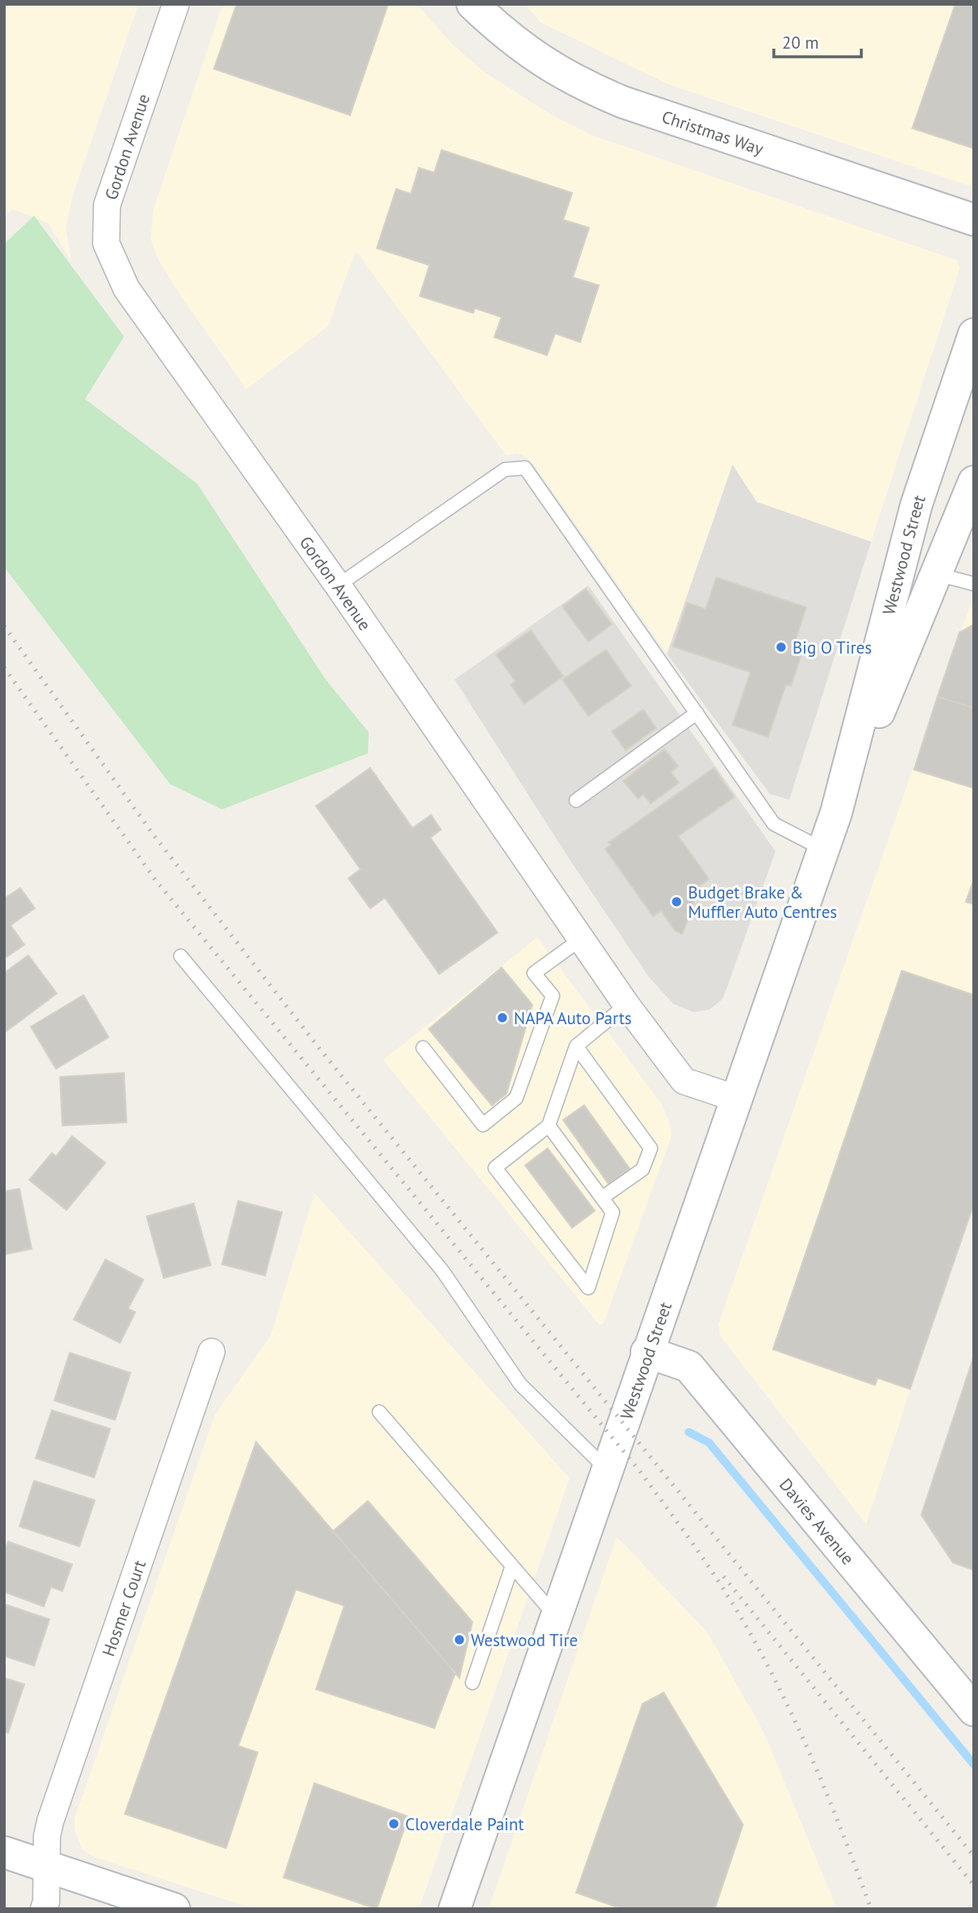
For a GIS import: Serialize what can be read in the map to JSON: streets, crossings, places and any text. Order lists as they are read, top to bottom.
{
  "streets": {
    "main road": ["Christmas Way", "Westwood Street", "Davies Avenue"],
    "street": ["Gordon Avenue", "Hosmer Court"]
  },
  "crossings": [
    ["Gordon Avenue", "Westwood Street"],
    ["Westwood Street", "Davies Avenue"]
  ],
  "places": [
    "Big O Tires",
    "Budget Brake & Muffler Auto Centres",
    "NAPA Auto Parts",
    "Westwood Tire",
    "Cloverdale Paint"
  ],
  "scale_bar": "20 m"
}
